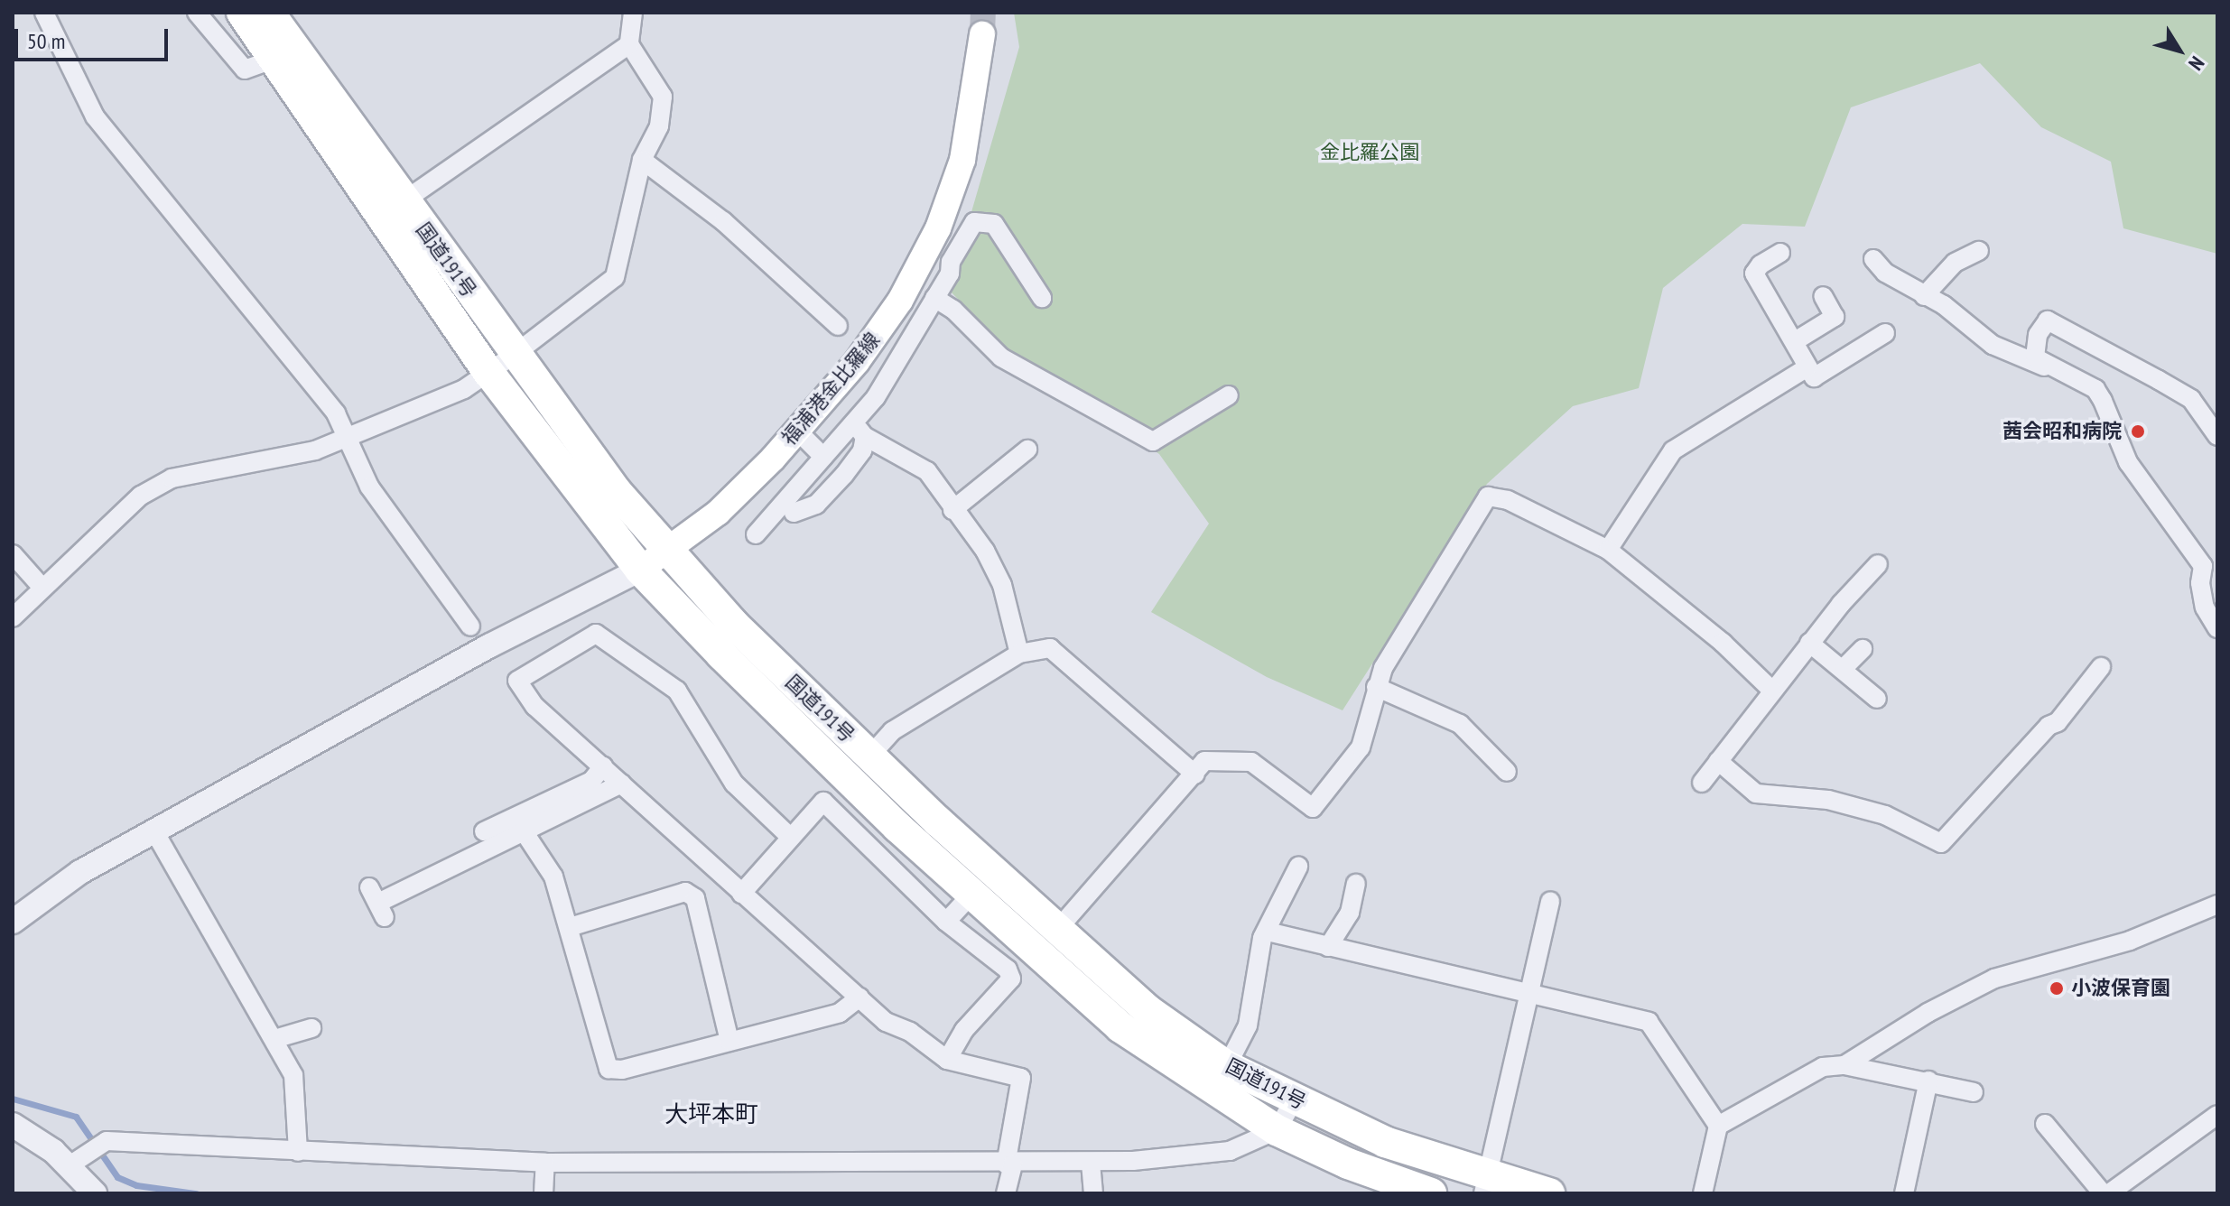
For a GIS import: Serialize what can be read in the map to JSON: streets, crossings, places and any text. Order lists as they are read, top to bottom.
{
  "streets": {
    "highway": ["国道191号"],
    "main road": ["福浦港金比羅線"]
  },
  "crossings": [
    ["国道191号", "福浦港金比羅線"]
  ],
  "districts": ["大坪本町"],
  "parks": ["金比羅公園"],
  "places": ["茜会昭和病院", "小波保育園"],
  "scale_bar": "50 m",
  "north": "bottom right"
}
